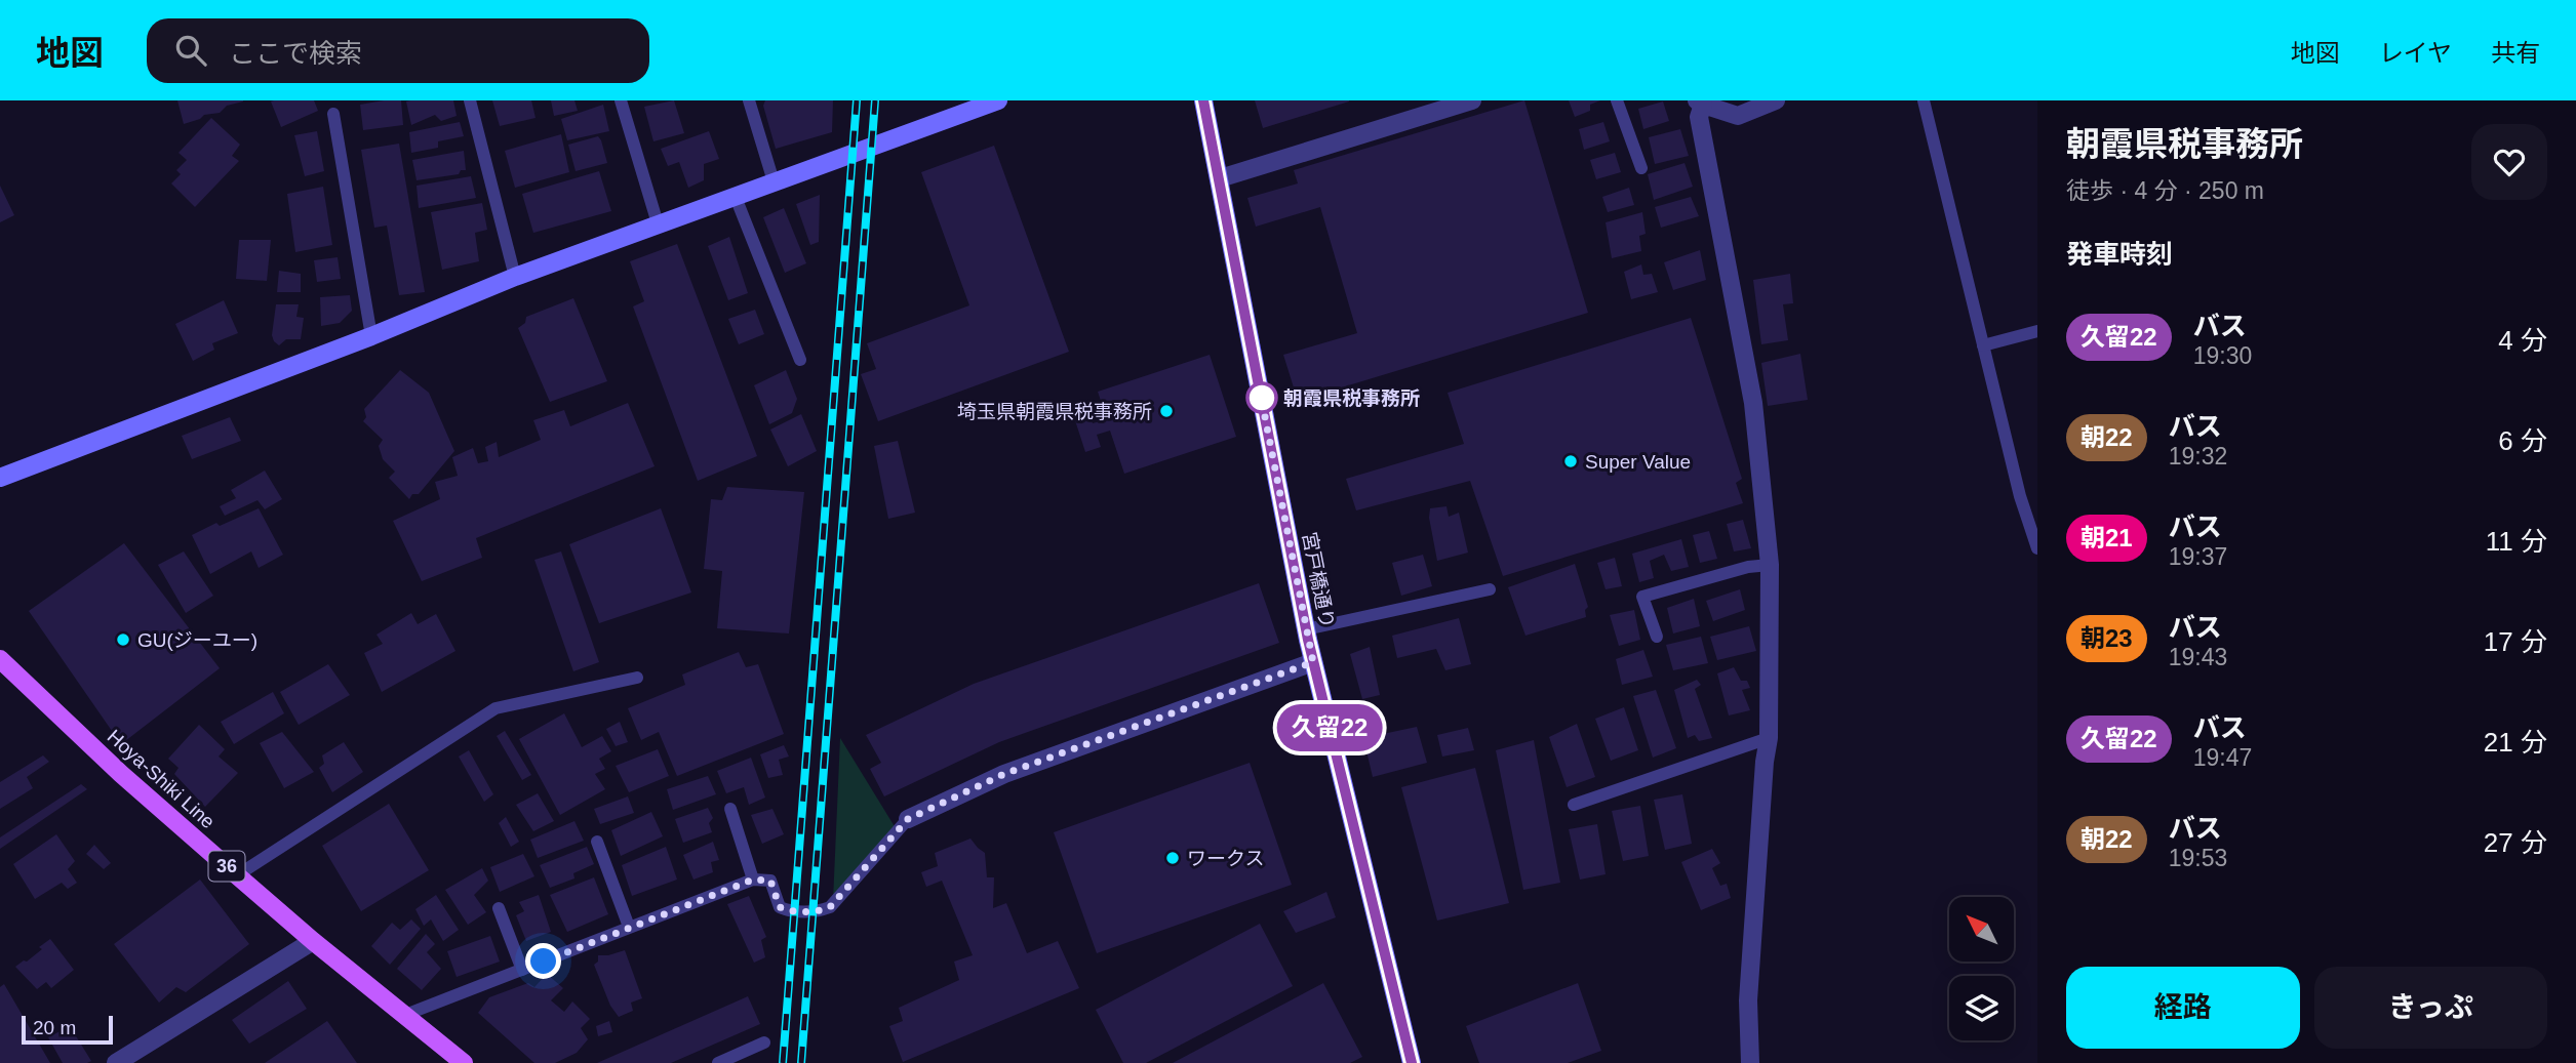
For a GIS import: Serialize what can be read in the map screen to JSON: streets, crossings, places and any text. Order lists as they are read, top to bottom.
{
  "streets": {
    "main road": ["Hoya-Shiki Line", "36"],
    "street": ["宮戸橋通り"]
  },
  "places": [
    "朝霞県税事務所",
    "埼玉県朝霞県税事務所",
    "Super Value",
    "GU(ジーユー)",
    "ワークス"
  ],
  "lines": ["bus line 久留22"],
  "scale_bar": "20 m",
  "north": "top left",
  "page": {
    "header": "地図",
    "search": "ここで検索",
    "nav": ["地図", "レイヤ", "共有"],
    "on_map": "久留22",
    "heading": [
      ["朝霞県税事務所", "徒歩 · 4 分 · 250 m"],
      "発車時刻"
    ],
    "list": [
      {
        "mark": "久留22",
        "name": "バス",
        "note": "19:30",
        "value": "4 分"
      },
      {
        "mark": "朝22",
        "name": "バス",
        "note": "19:32",
        "value": "6 分"
      },
      {
        "mark": "朝21",
        "name": "バス",
        "note": "19:37",
        "value": "11 分"
      },
      {
        "mark": "朝23",
        "name": "バス",
        "note": "19:43",
        "value": "17 分"
      },
      {
        "mark": "久留22",
        "name": "バス",
        "note": "19:47",
        "value": "21 分"
      },
      {
        "mark": "朝22",
        "name": "バス",
        "note": "19:53",
        "value": "27 分"
      }
    ],
    "buttons": ["経路", "きっぷ"],
    "scale": "20 m"
  }
}
